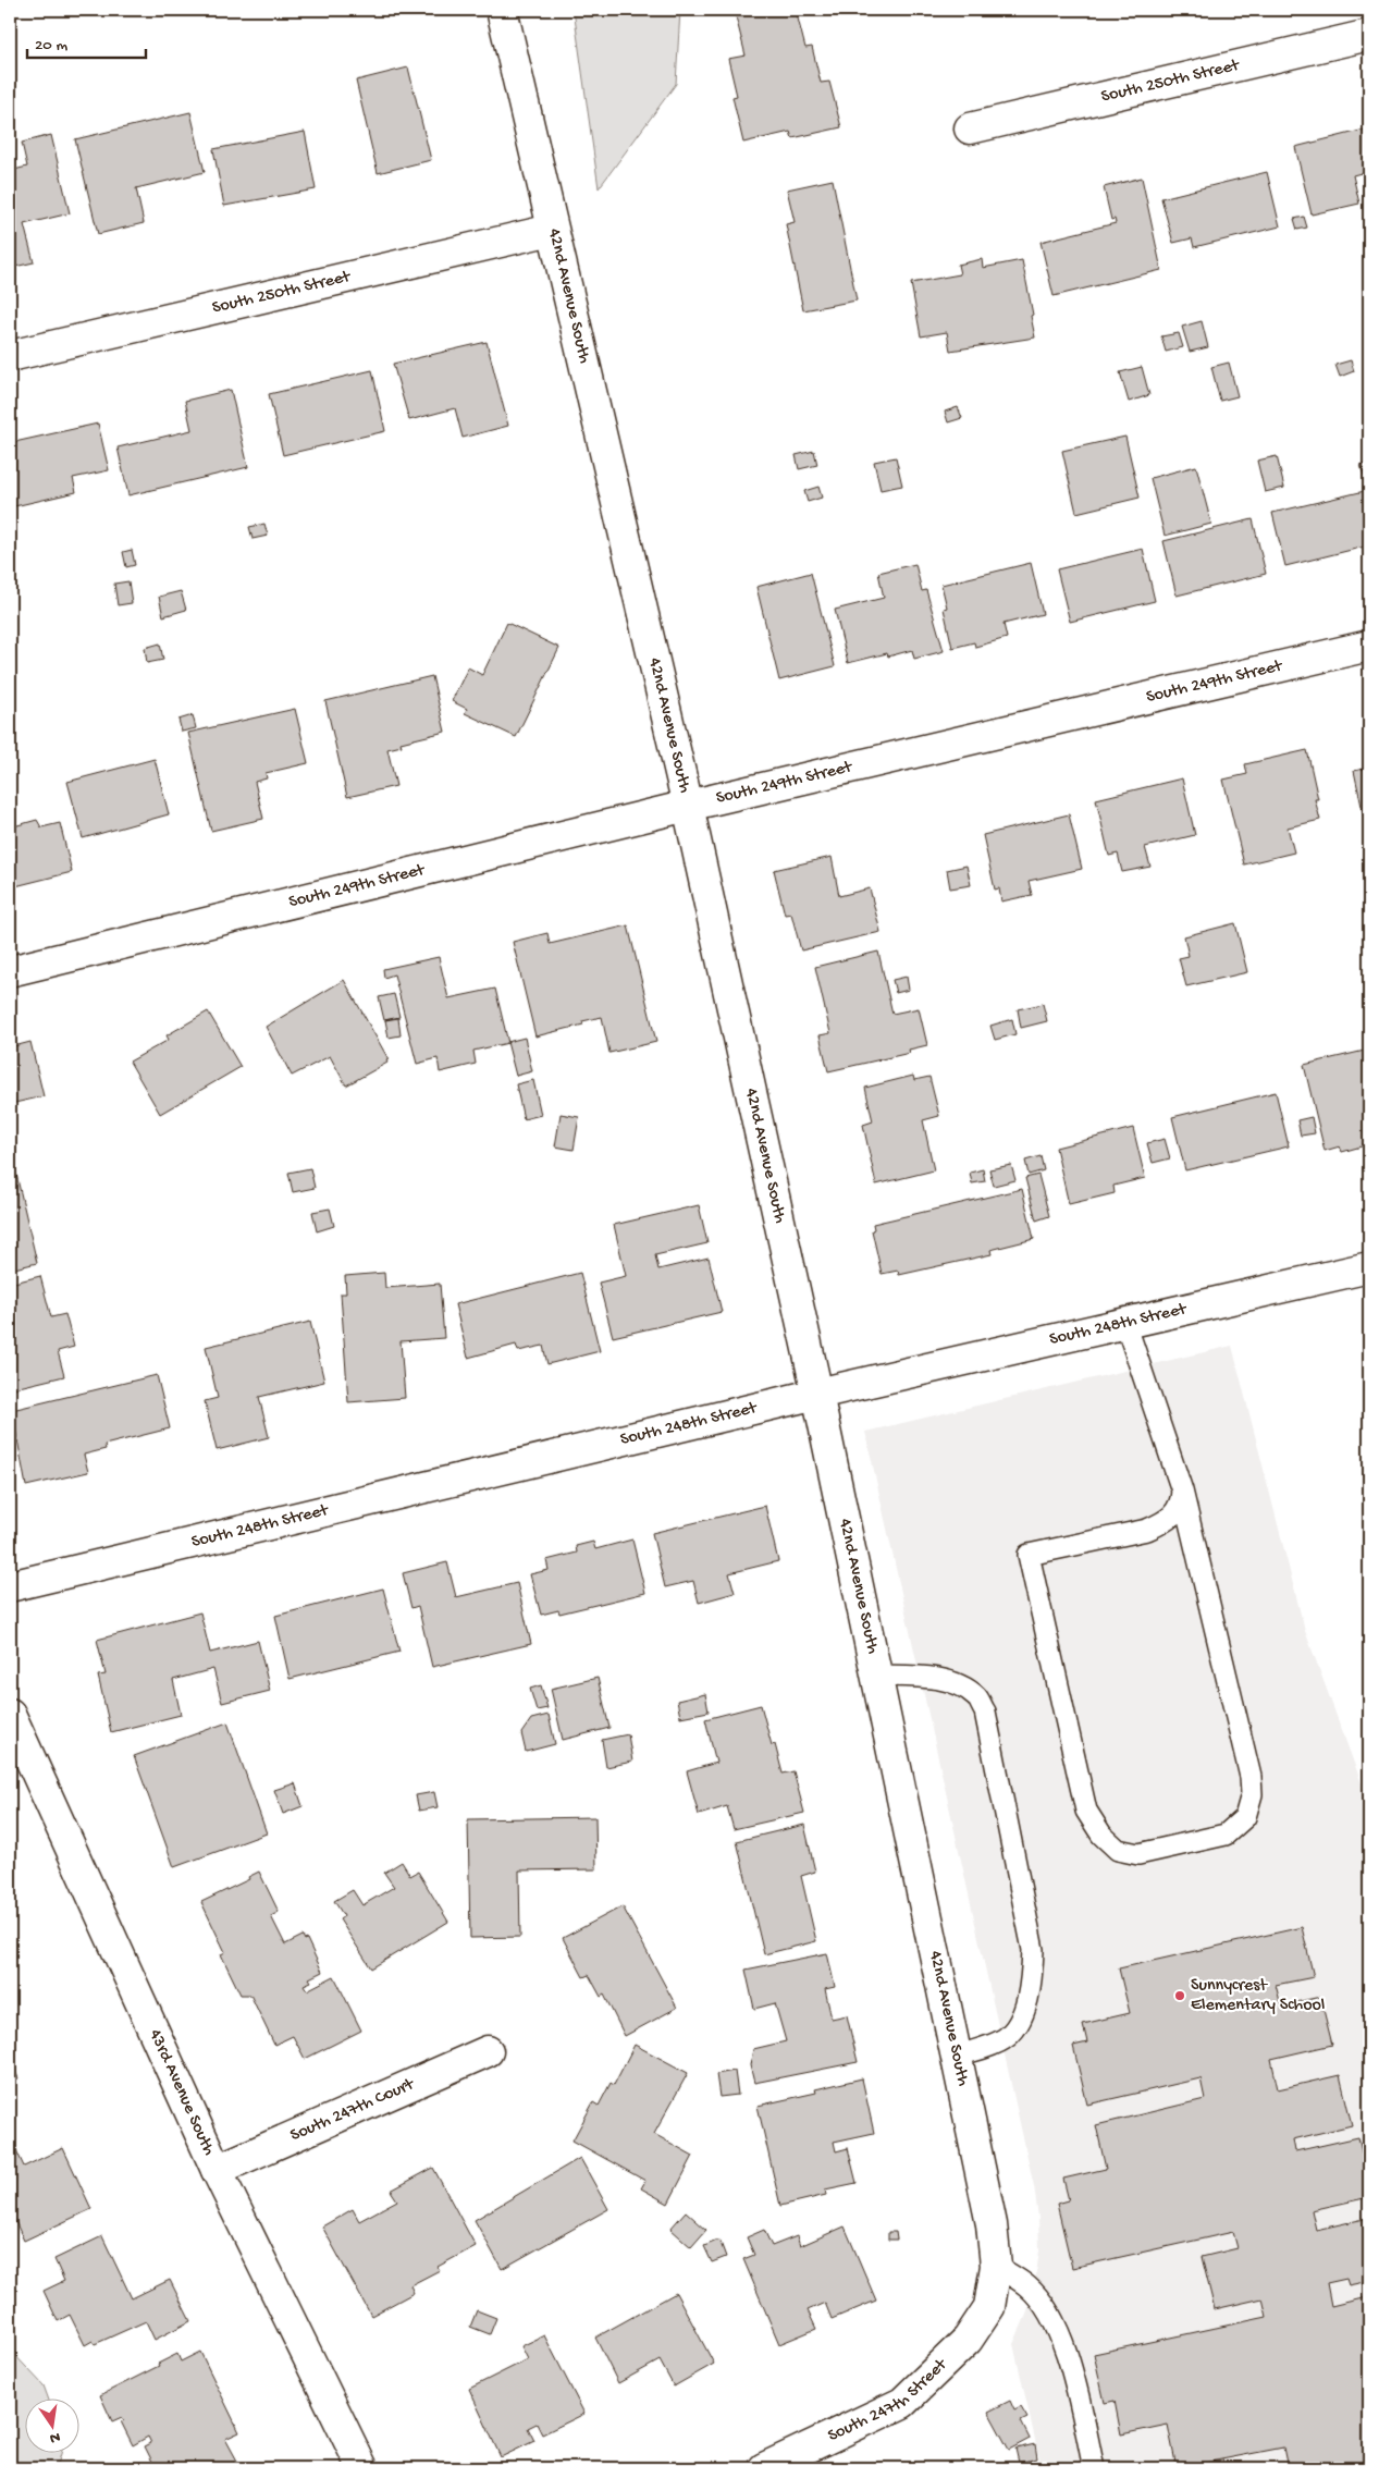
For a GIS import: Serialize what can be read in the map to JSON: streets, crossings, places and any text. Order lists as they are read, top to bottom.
{
  "streets": {
    "street": [
      "South 250th Street",
      "42nd Avenue South",
      "South 249th Street",
      "South 248th Street",
      "43rd Avenue South",
      "South 247th Court",
      "South 247th Street"
    ]
  },
  "crossings": [
    ["South 250th Street", "42nd Avenue South"],
    ["42nd Avenue South", "South 249th Street"],
    ["42nd Avenue South", "South 248th Street"],
    ["42nd Avenue South", "South 247th Street"],
    ["43rd Avenue South", "South 247th Court"]
  ],
  "places": ["Sunnycrest Elementary School"],
  "scale_bar": "20 m",
  "north": "bottom"
}
